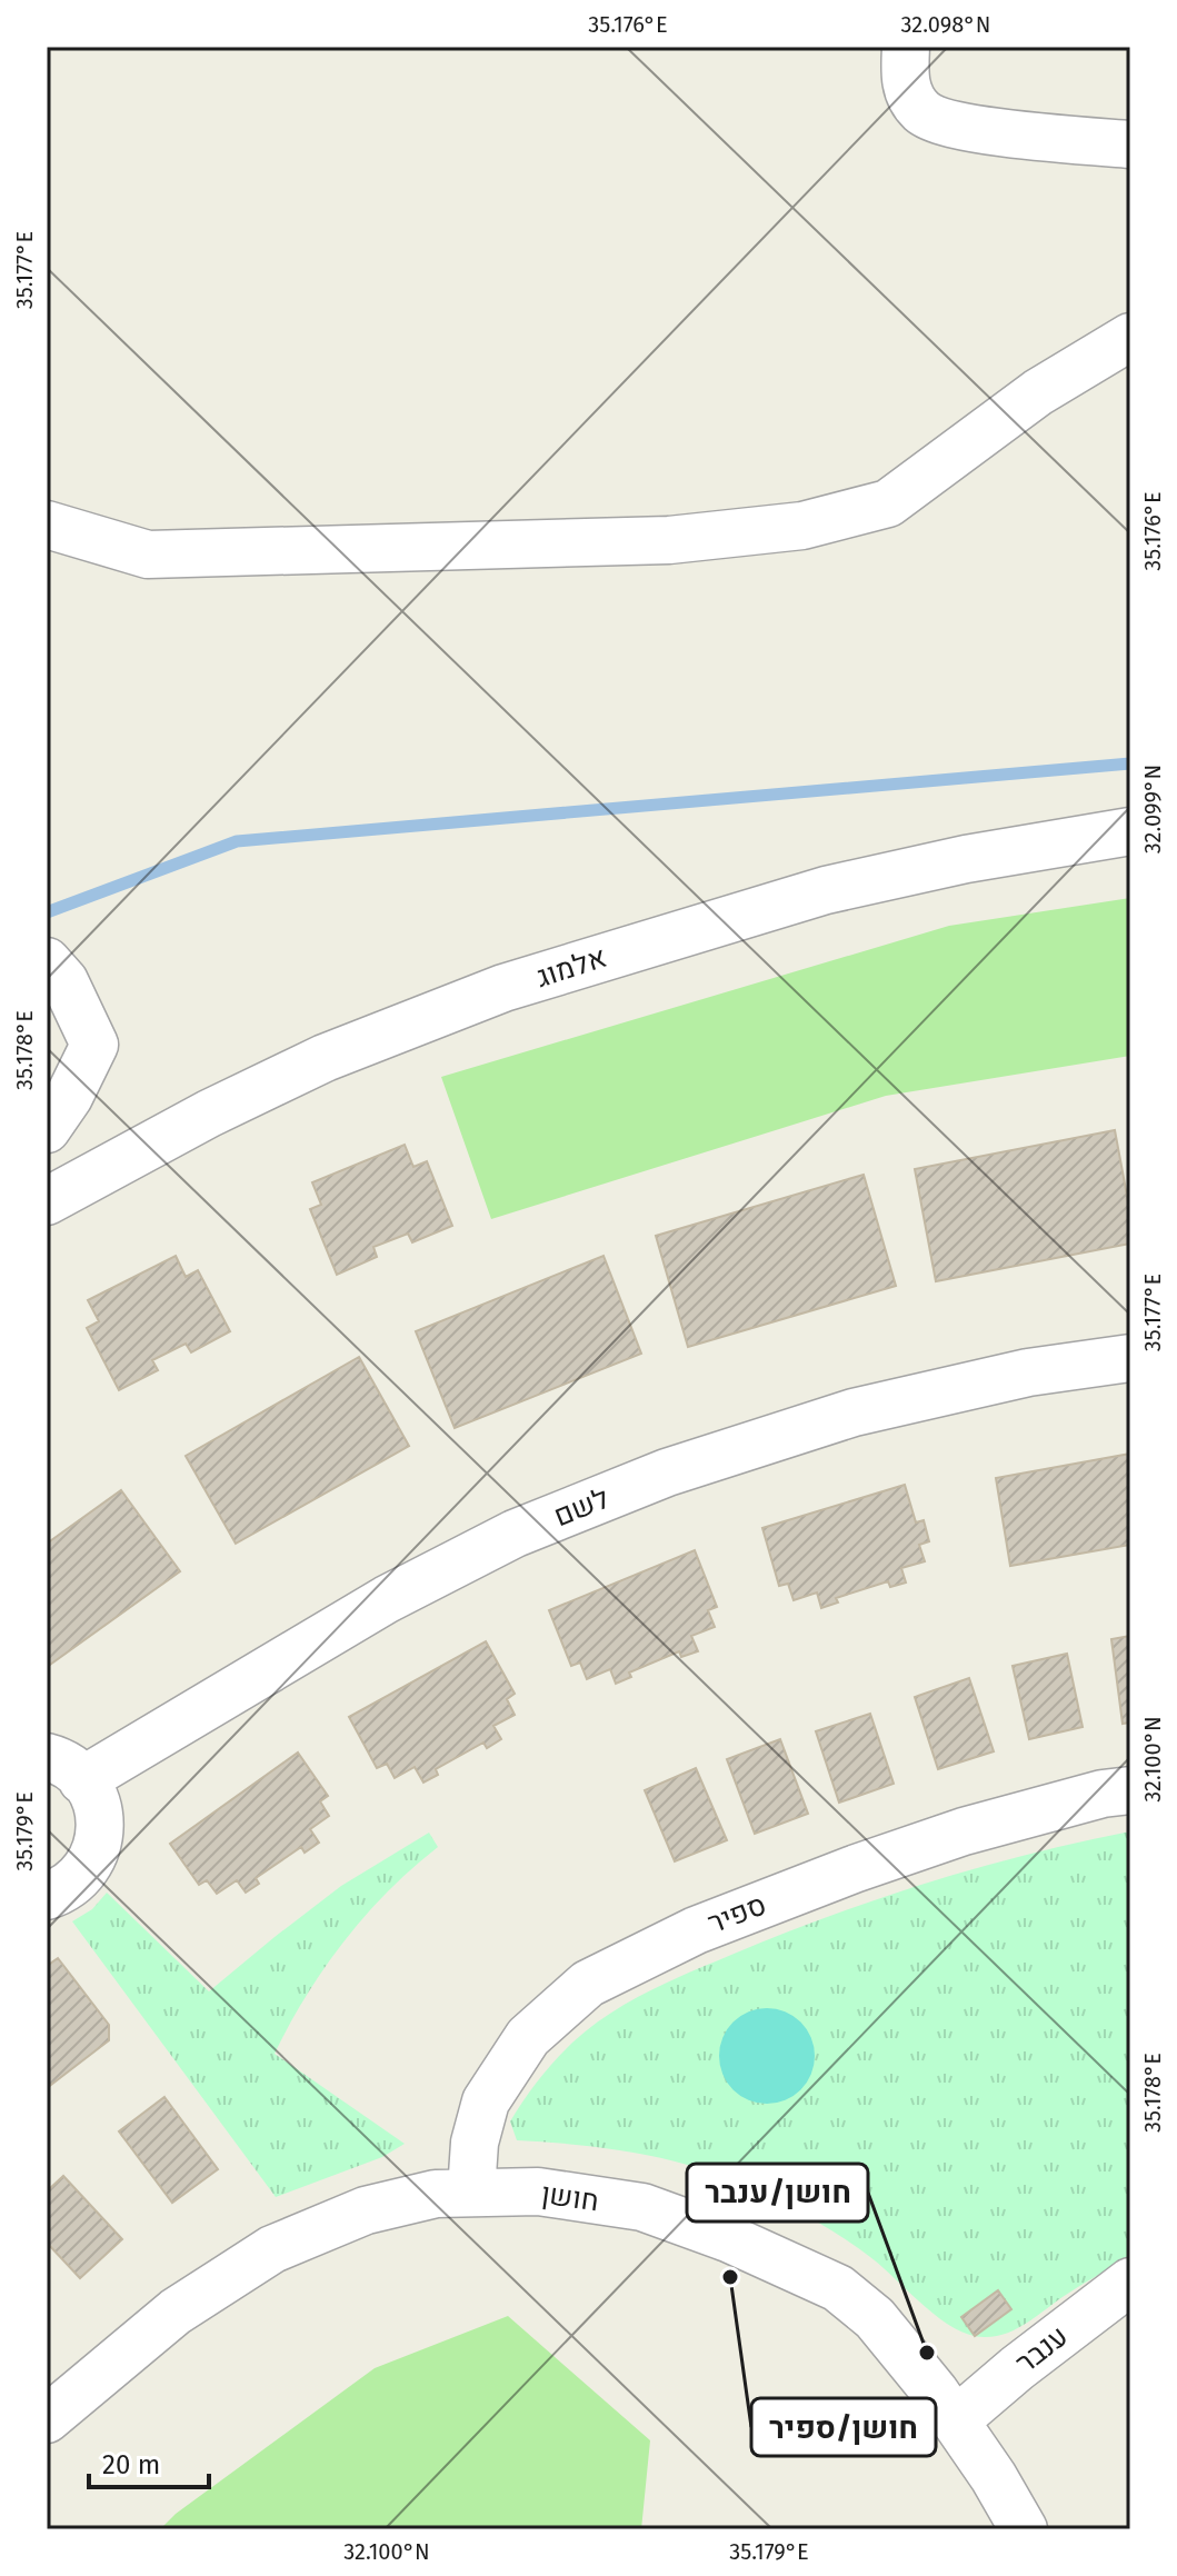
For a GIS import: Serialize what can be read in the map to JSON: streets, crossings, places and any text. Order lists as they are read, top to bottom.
{
  "streets": {
    "street": [
      "אלמוג",
      "לשם",
      "ספיר",
      "חושן",
      "ענבר"
    ]
  },
  "crossings": [
    ["ספיר", "חושן"],
    ["חושן", "ענבר"]
  ],
  "places": ["חושן/ספיר", "חושן/ענבר"],
  "scale_bar": "20 m",
  "coordinates": [
    "35.176°E",
    "32.098°N",
    "35.177°E",
    "32.099°N",
    "35.178°E",
    "32.100°N",
    "35.179°E"
  ]
}
